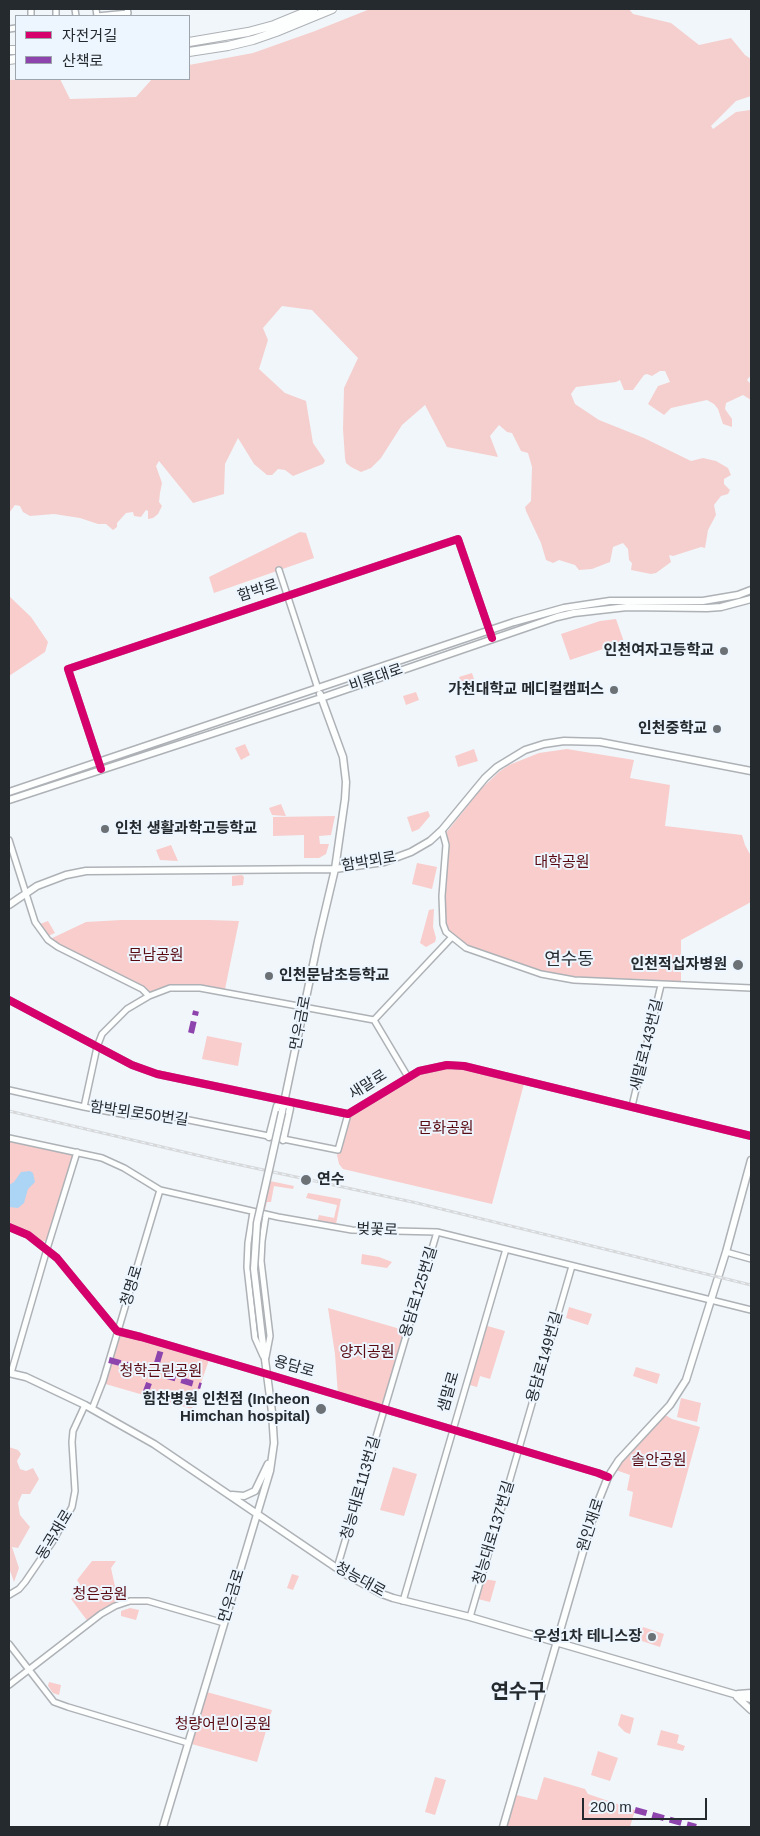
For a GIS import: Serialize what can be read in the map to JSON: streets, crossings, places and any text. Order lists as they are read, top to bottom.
{
  "streets": {
    "main road": [
      "비류대로",
      "함박뫼로",
      "먼우금로",
      "원인재로",
      "청능대로"
    ],
    "street": [
      "함박로",
      "새말로143번길",
      "새말로",
      "함박뫼로50번길",
      "벚꽃로",
      "청명로",
      "용담로125번길",
      "용담로149번길",
      "용담로",
      "샘말로",
      "청능대로113번길",
      "청능대로137번길",
      "동곡재로"
    ]
  },
  "crossings": [
    ["함박로", "비류대로"],
    ["비류대로", "먼우금로"],
    ["함박뫼로", "먼우금로"],
    ["먼우금로", "새말로"],
    ["먼우금로", "벚꽃로"],
    ["먼우금로", "용담로"],
    ["먼우금로", "청능대로"],
    ["새말로143번길", "새말로"],
    ["새말로", "함박뫼로50번길"],
    ["벚꽃로", "청명로"],
    ["벚꽃로", "용담로125번길"],
    ["벚꽃로", "용담로149번길"],
    ["벚꽃로", "샘말로"],
    ["벚꽃로", "원인재로"],
    ["청명로", "용담로"],
    ["청명로", "동곡재로"],
    ["청명로", "청능대로"],
    ["용담로125번길", "용담로"],
    ["용담로125번길", "청능대로113번길"],
    ["용담로149번길", "용담로"],
    ["용담로149번길", "청능대로137번길"],
    ["용담로", "샘말로"],
    ["용담로", "청능대로113번길"],
    ["용담로", "원인재로"],
    ["용담로", "청능대로137번길"],
    ["샘말로", "청능대로"],
    ["청능대로113번길", "청능대로"],
    ["원인재로", "청능대로"],
    ["청능대로137번길", "청능대로"],
    ["동곡재로", "청능대로"]
  ],
  "districts": ["연수동", "연수구"],
  "parks": [
    "대학공원",
    "문남공원",
    "문화공원",
    "양지공원",
    "청학근린공원",
    "솔안공원",
    "청은공원",
    "청량어린이공원"
  ],
  "places": [
    "인천여자고등학교",
    "가천대학교 메디컬캠퍼스",
    "인천중학교",
    "인천 생활과학고등학교",
    "인천적십자병원",
    "인천문남초등학교",
    "연수",
    "힘찬병원 인천점 (Incheon Himchan hospital)",
    "우성1차 테니스장"
  ],
  "legend": ["자전거길", "산책로"],
  "scale_bar": "200 m"
}
